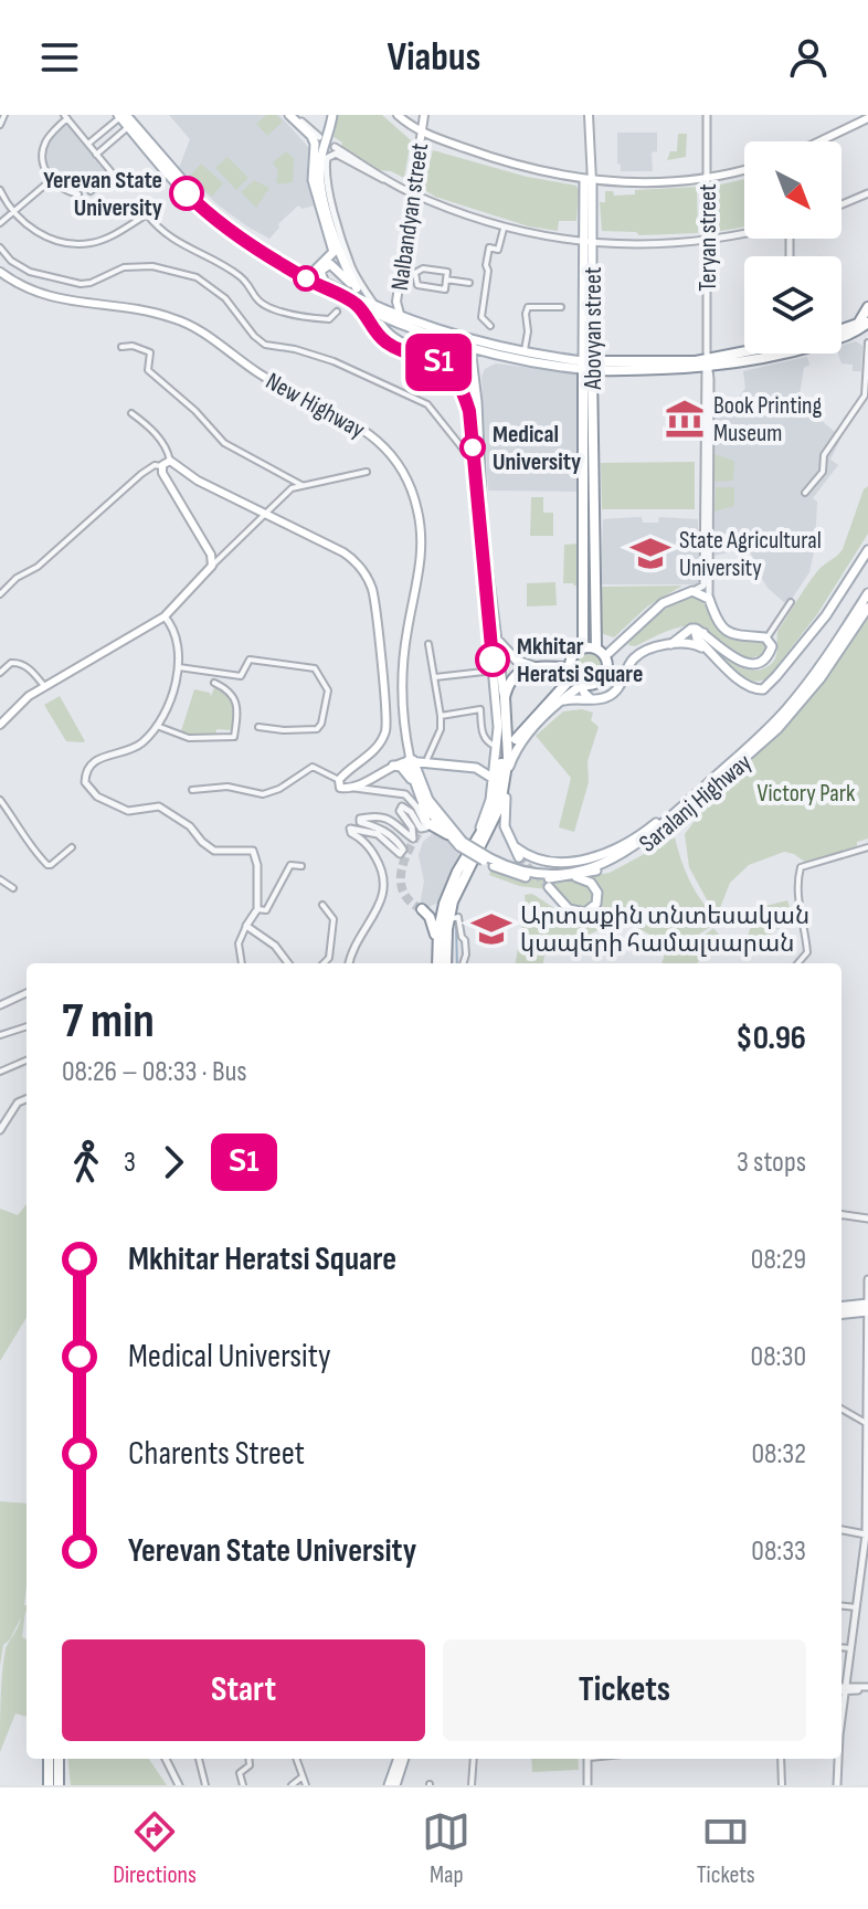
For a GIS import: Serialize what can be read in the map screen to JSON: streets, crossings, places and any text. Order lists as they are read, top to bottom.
{
  "streets": {
    "highway": ["Abovyan street"],
    "main road": ["Nalbandyan street", "New Highway", "Saralanj Highway"],
    "street": ["Teryan street"]
  },
  "crossings": [
    ["New Highway", "Saralanj Highway"]
  ],
  "parks": ["Victory Park"],
  "places": {
    "other": ["Yerevan State University", "Medical University", "Mkhitar Heratsi Square"],
    "museum": ["Book Printing Museum"],
    "school or university": ["State Agricultural University", "Արտաքին տնտեսական կապերի համալսարան"]
  },
  "lines": ["bus line Տ1"],
  "north": "bottom right",
  "page": {
    "header": "Viabus",
    "on_map": "Տ1",
    "heading": ["7 min", "08:26 – 08:33 · Bus", "$0.96"],
    "legs": ["3", "Տ1", "3 stops"],
    "list": [
      {
        "name": "Mkhitar Heratsi Square",
        "value": "08:29"
      },
      {
        "name": "Medical University",
        "value": "08:30"
      },
      {
        "name": "Charents Street",
        "value": "08:32"
      },
      {
        "name": "Yerevan State University",
        "value": "08:33"
      }
    ],
    "buttons": ["Start", "Tickets"],
    "tabs": ["Directions", "Map", "Tickets"]
  }
}
